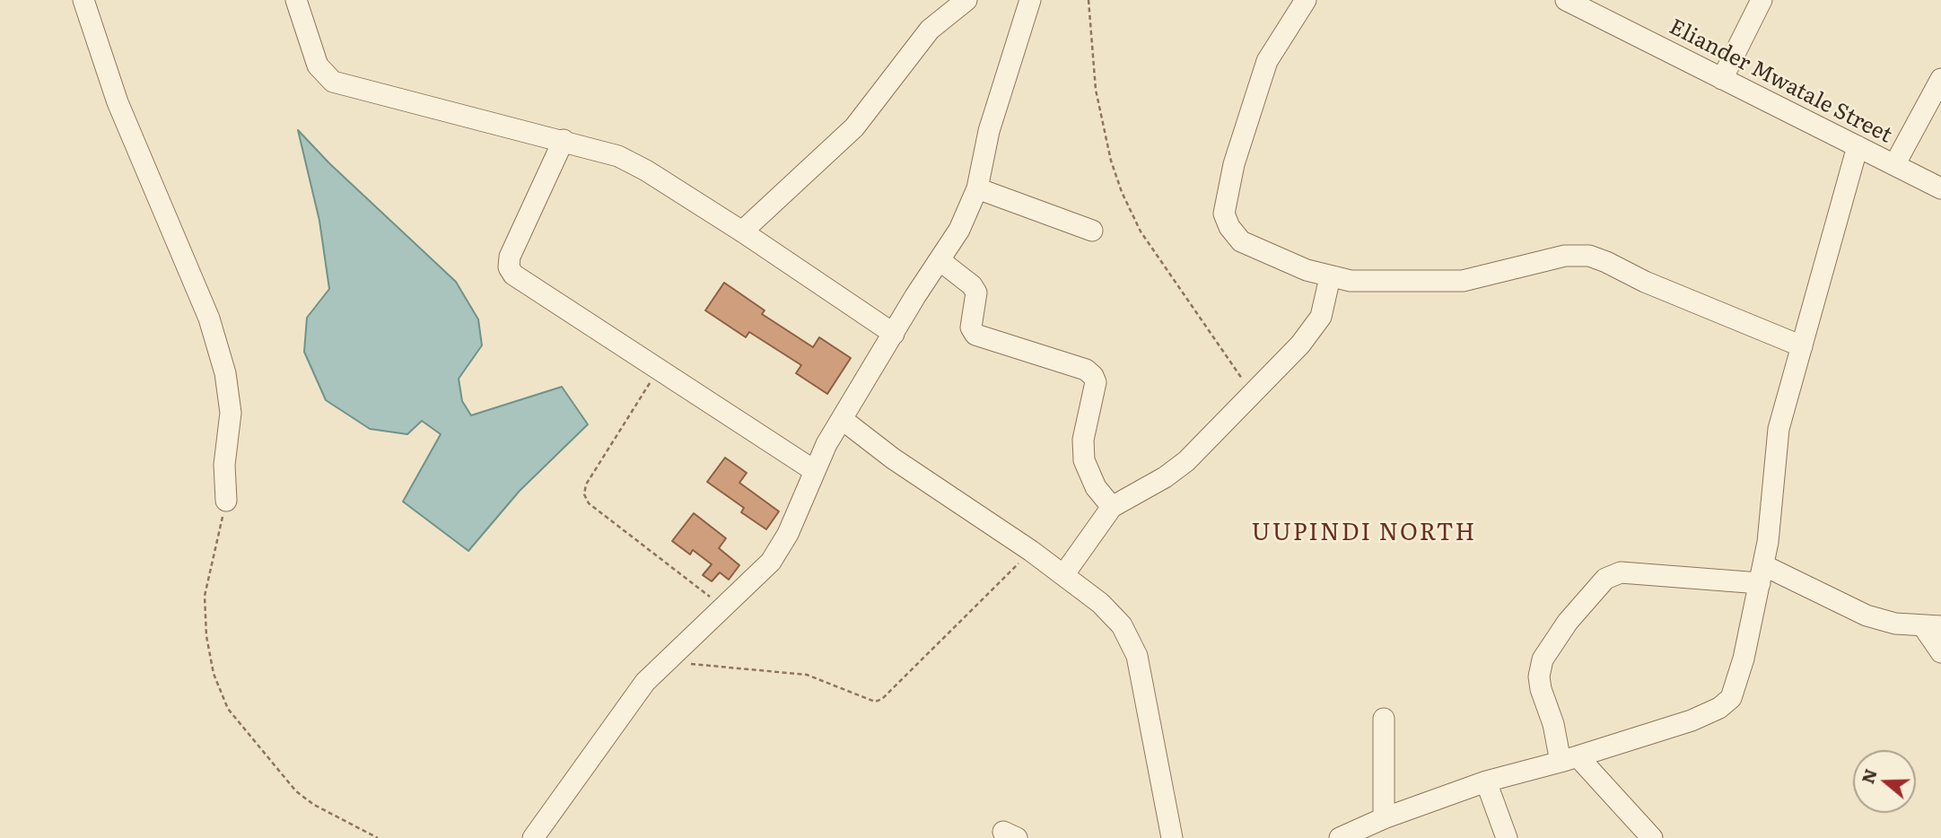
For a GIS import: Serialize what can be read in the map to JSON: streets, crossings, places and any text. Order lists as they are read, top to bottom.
{
  "streets": {
    "street": ["Eliander Mwatale Street"]
  },
  "districts": ["UUPINDI NORTH"],
  "north": "left"
}
